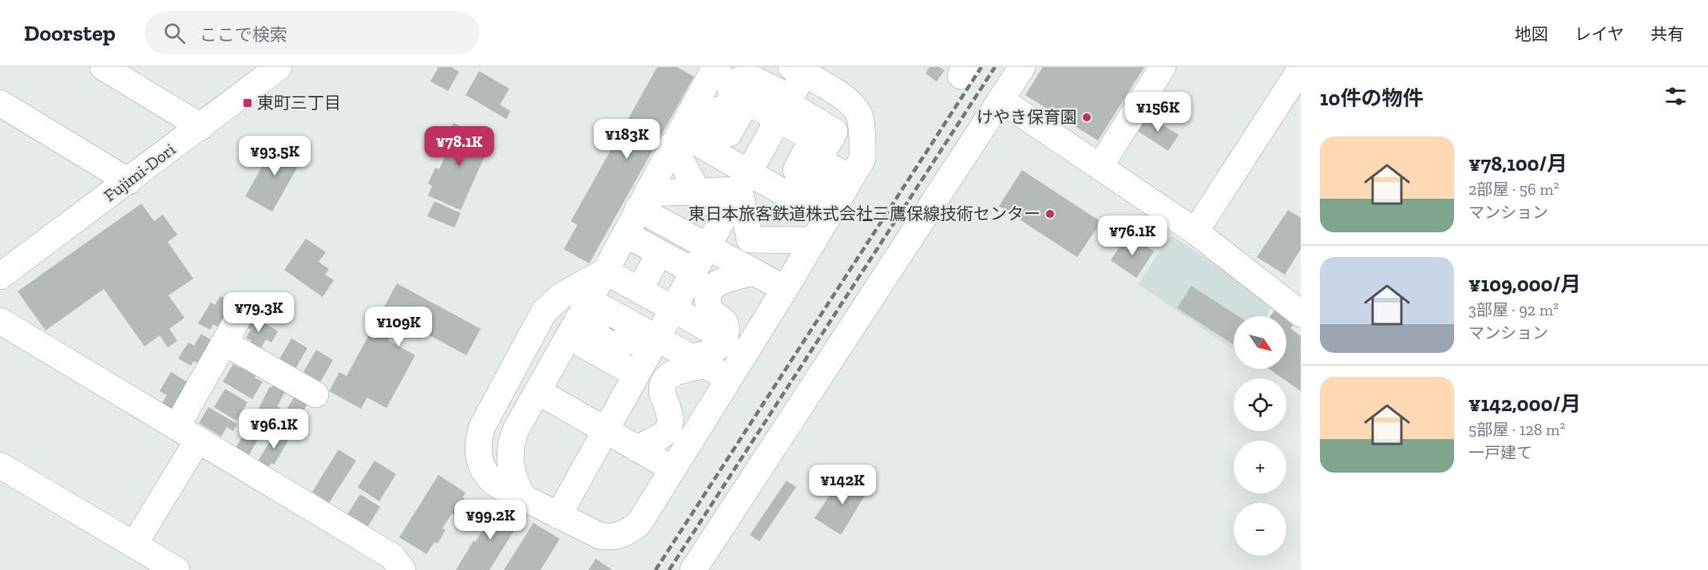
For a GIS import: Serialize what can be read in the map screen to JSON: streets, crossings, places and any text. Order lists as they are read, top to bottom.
{
  "streets": {
    "street": ["Fujimi-Dori"]
  },
  "places": {
    "transit": ["東町三丁目"],
    "other": ["けやき保育園", "東日本旅客鉄道株式会社三鷹保線技術センター"]
  },
  "north": "bottom right",
  "page": {
    "header": "Doorstep",
    "search": "ここで検索",
    "nav": ["地図", "レイヤ", "共有"],
    "heading": "10件の物件",
    "price": [
      "¥156K",
      "¥183K",
      "¥78.1K",
      "¥93.5K",
      "¥76.1K",
      "¥79.3K",
      "¥109K",
      "¥96.1K",
      "¥142K",
      "¥99.2K"
    ],
    "list": [
      {
        "name": "¥78,100/月",
        "note": "2部屋 · 56 m² · マンション"
      },
      {
        "name": "¥109,000/月",
        "note": "3部屋 · 92 m² · マンション"
      },
      {
        "name": "¥142,000/月",
        "note": "5部屋 · 128 m² · 一戸建て"
      }
    ],
    "map_buttons": ["+", "−"]
  }
}
